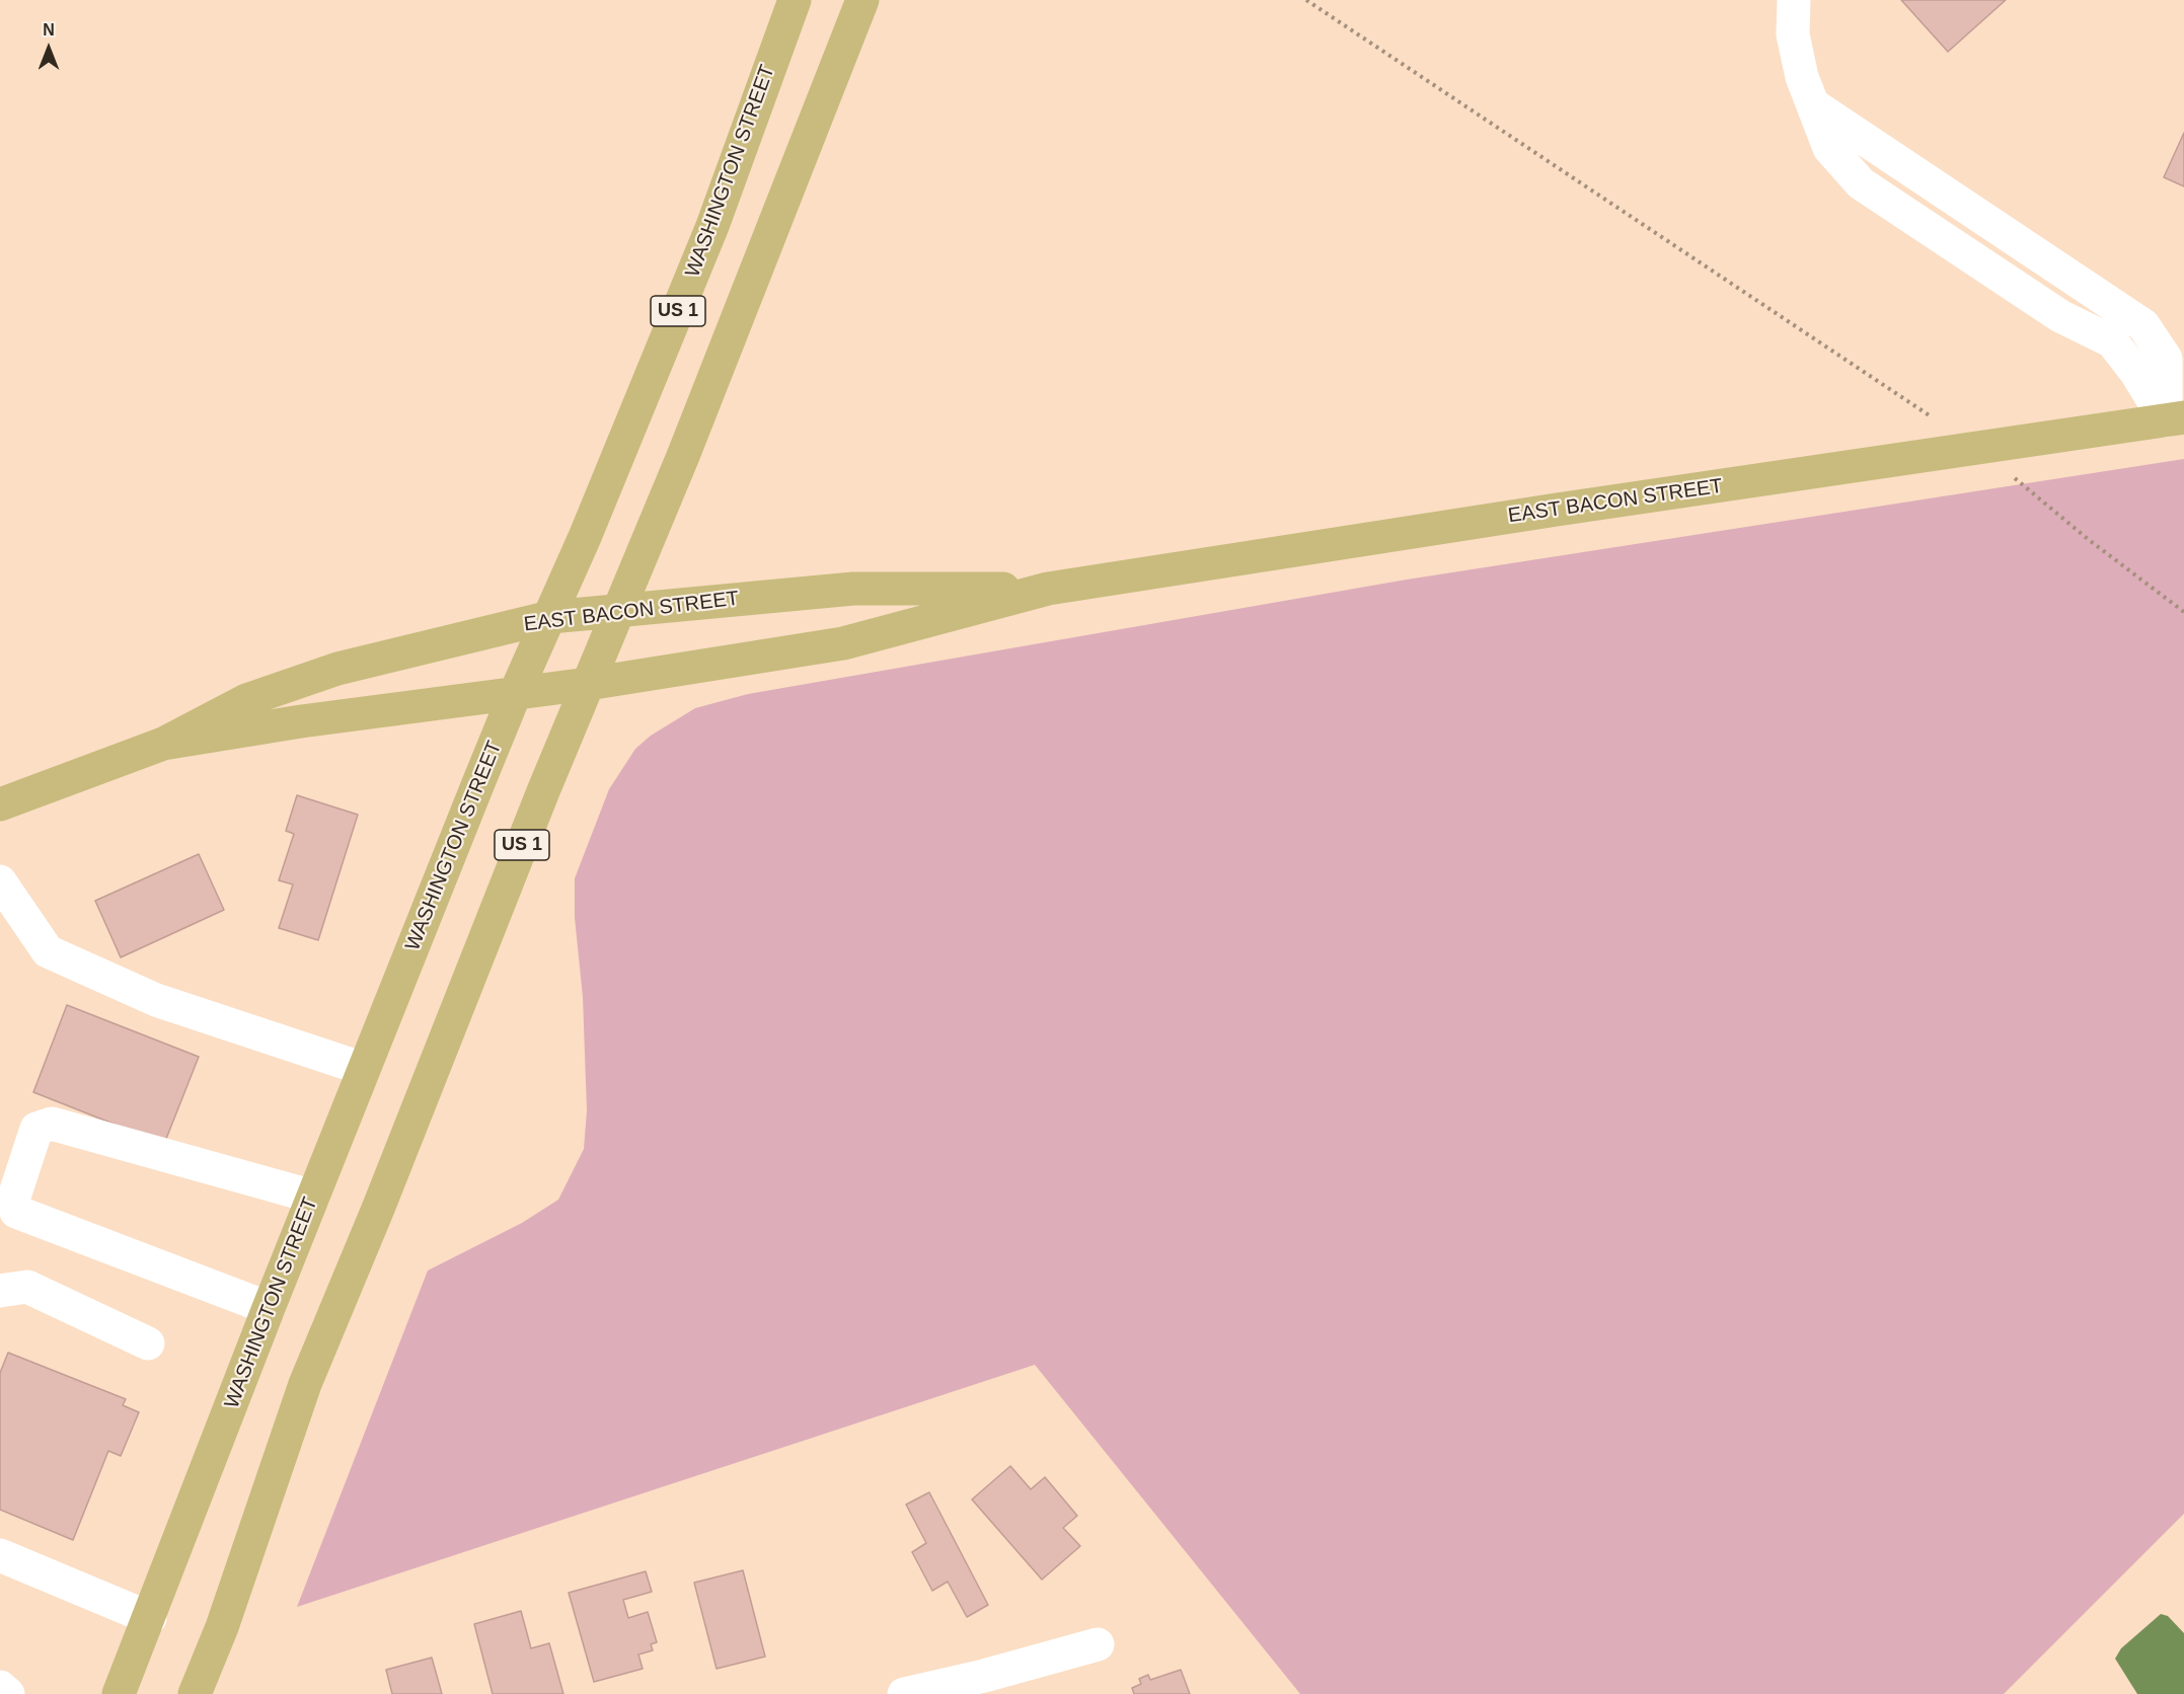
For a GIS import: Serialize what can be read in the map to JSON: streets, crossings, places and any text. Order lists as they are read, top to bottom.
{
  "streets": {
    "main road": ["WASHINGTON STREET", "US 1", "EAST BACON STREET"]
  },
  "crossings": [
    ["WASHINGTON STREET", "EAST BACON STREET"],
    ["US 1", "EAST BACON STREET"]
  ],
  "north": "top"
}
